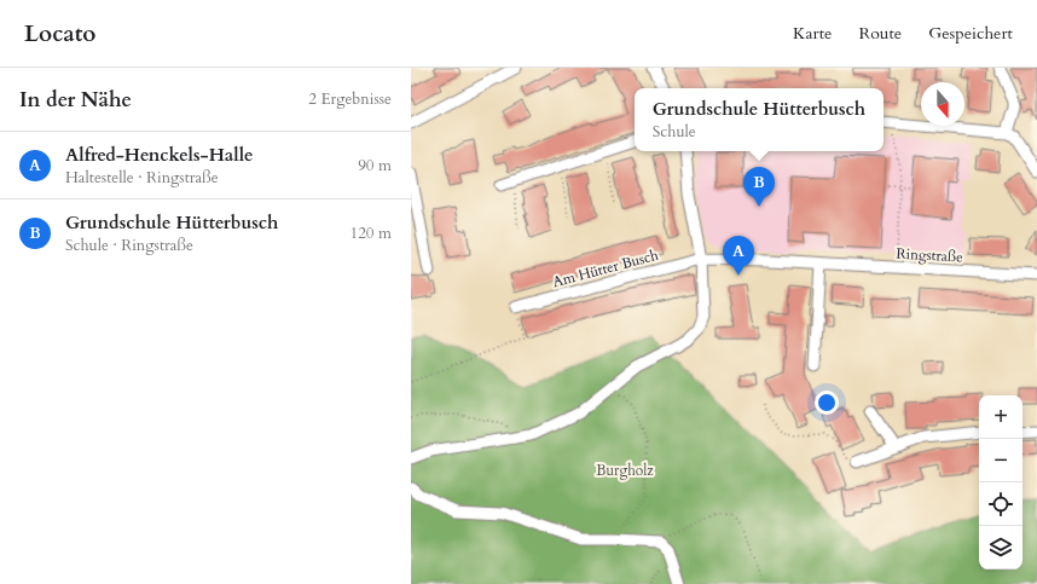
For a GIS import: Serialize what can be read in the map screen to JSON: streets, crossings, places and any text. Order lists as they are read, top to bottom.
{
  "streets": {
    "street": ["Ringstraße", "Am Hütter Busch"]
  },
  "crossings": [
    ["Ringstraße", "Am Hütter Busch"]
  ],
  "parks": ["Burgholz"],
  "north": "bottom",
  "page": {
    "header": "Locato",
    "nav": ["Karte", "Route", "Gespeichert"],
    "heading": ["In der Nähe", "2 Ergebnisse"],
    "popup": ["Grundschule Hütterbusch", "Schule"],
    "list": [
      {
        "mark": "A",
        "name": "Alfred-Henckels-Halle",
        "note": "Haltestelle · Ringstraße",
        "value": "90 m"
      },
      {
        "mark": "B",
        "name": "Grundschule Hütterbusch",
        "note": "Schule · Ringstraße",
        "value": "120 m"
      }
    ],
    "pins": ["B", "A"],
    "map_buttons": ["+", "−"]
  }
}
